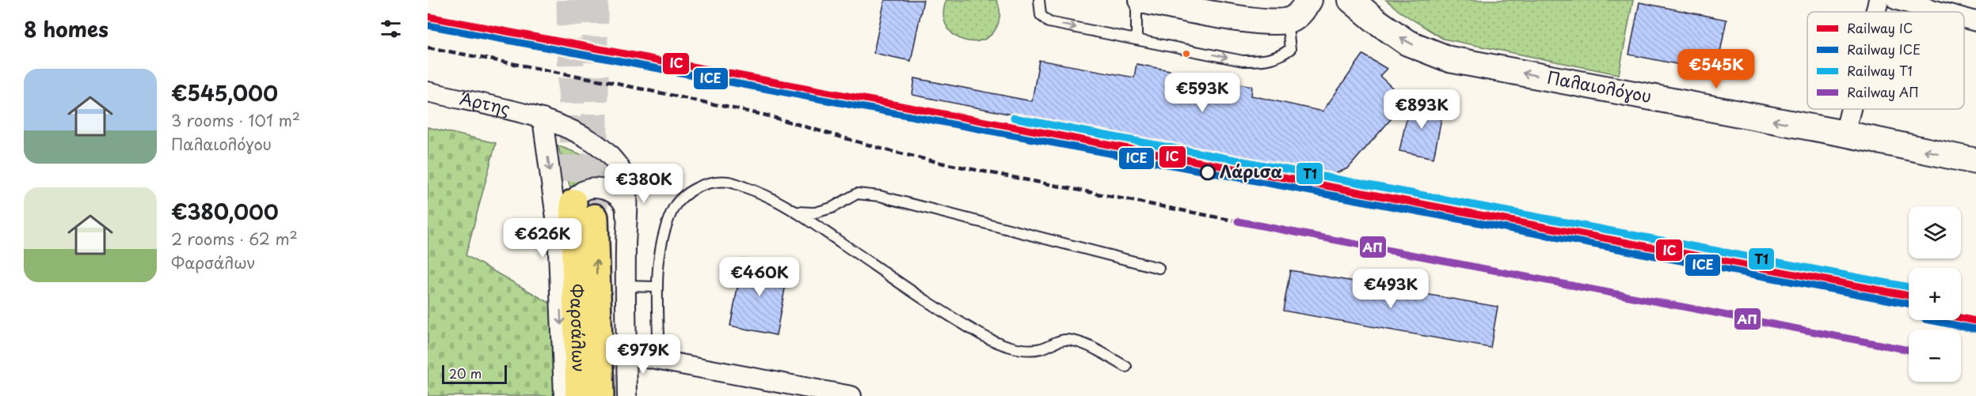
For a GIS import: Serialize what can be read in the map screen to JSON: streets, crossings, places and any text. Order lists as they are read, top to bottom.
{
  "streets": {
    "main road": ["Φαρσάλων"],
    "street": ["Παλαιολόγου", "Άρτης"]
  },
  "one_way": ["Παλαιολόγου"],
  "places": ["Λάρισα"],
  "lines": [
    "rail line IC",
    "rail line ICE",
    "rail line T1",
    "rail line ΑΠ"
  ],
  "legend": [
    "Railway IC",
    "Railway ICE",
    "Railway T1",
    "Railway ΑΠ"
  ],
  "scale_bar": "20 m",
  "page": {
    "heading": "8 homes",
    "price": [
      "€545K",
      "€593K",
      "€893K",
      "€380K",
      "€626K",
      "€460K",
      "€493K",
      "€979K"
    ],
    "list": [
      {
        "name": "€545,000",
        "note": "3 rooms · 101 m² · Παλαιολόγου"
      },
      {
        "name": "€380,000",
        "note": "2 rooms · 62 m² · Φαρσάλων"
      }
    ],
    "map_buttons": ["+", "−"],
    "scale": "20 m"
  }
}
